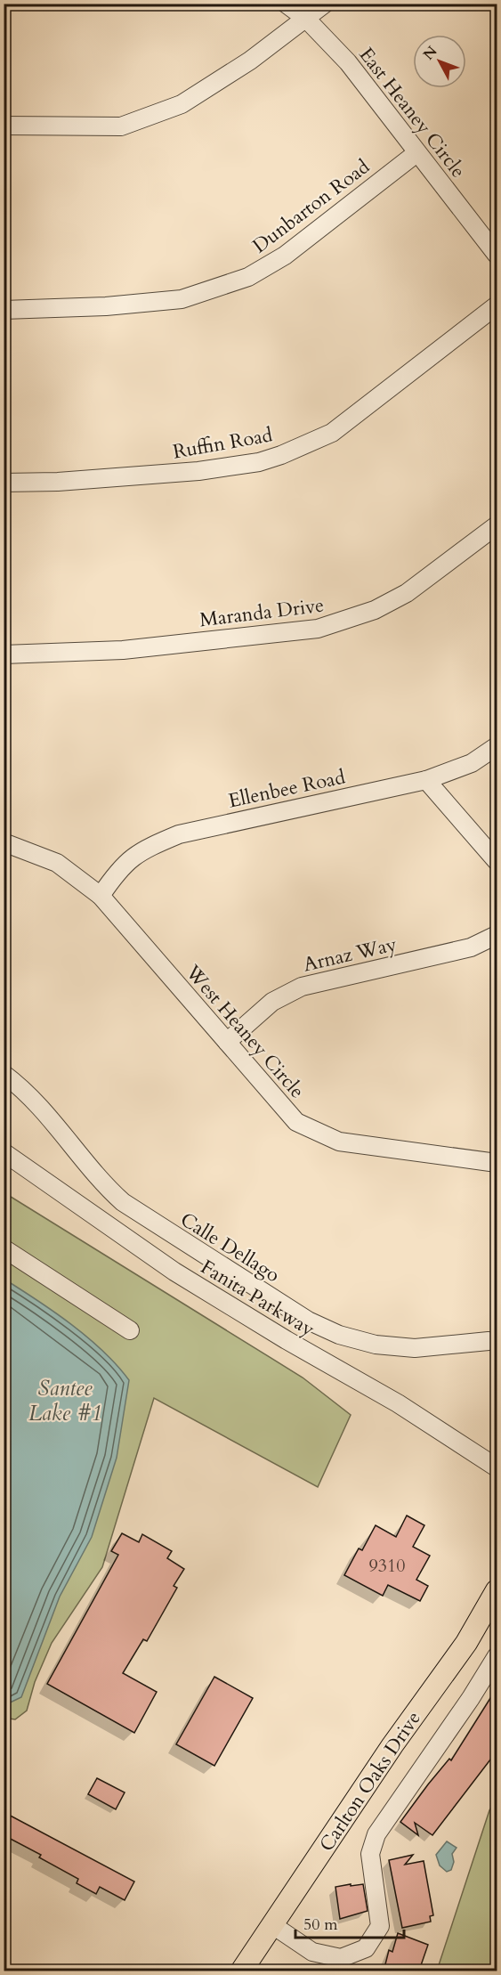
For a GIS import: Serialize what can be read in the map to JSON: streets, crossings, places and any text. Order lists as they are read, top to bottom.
{
  "streets": {
    "main road": ["Carlton Oaks Drive"],
    "street": [
      "East Heaney Circle",
      "Dunbarton Road",
      "Ruffin Road",
      "Maranda Drive",
      "Ellenbee Road",
      "Arnaz Way",
      "West Heaney Circle",
      "Calle Dellago",
      "Fanita Parkway"
    ]
  },
  "crossings": [
    ["East Heaney Circle", "Dunbarton Road"],
    ["Ellenbee Road", "West Heaney Circle"],
    ["Arnaz Way", "West Heaney Circle"]
  ],
  "water": ["Santee Lake #1"],
  "house_numbers": ["9310"],
  "scale_bar": "50 m",
  "north": "top left"
}
